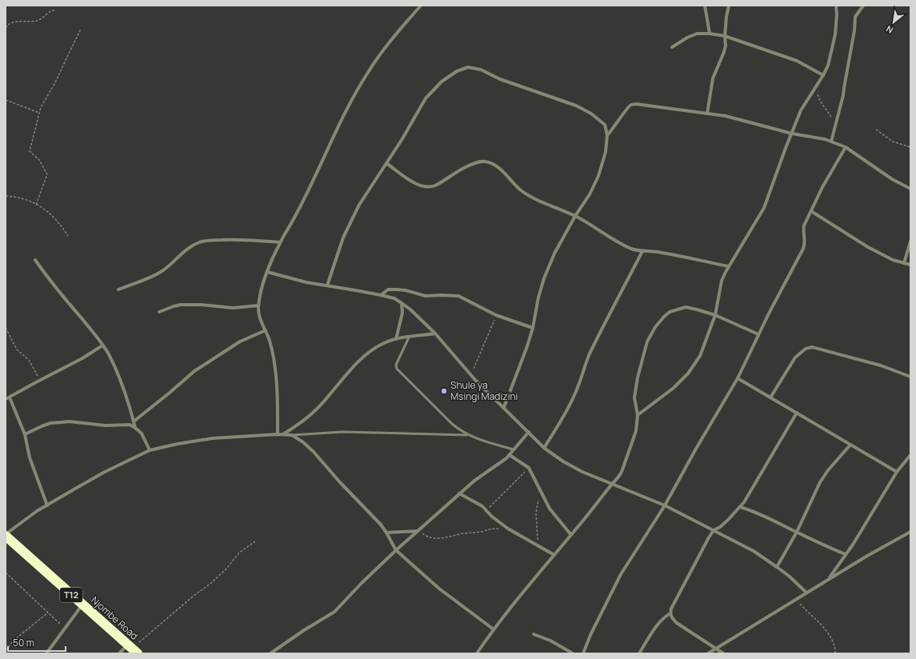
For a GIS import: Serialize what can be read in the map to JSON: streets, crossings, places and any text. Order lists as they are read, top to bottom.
{
  "streets": {
    "highway": ["T12", "Njombe Road"]
  },
  "places": ["Shule ya Msingi Madizini"],
  "scale_bar": "50 m",
  "north": "bottom left"
}
